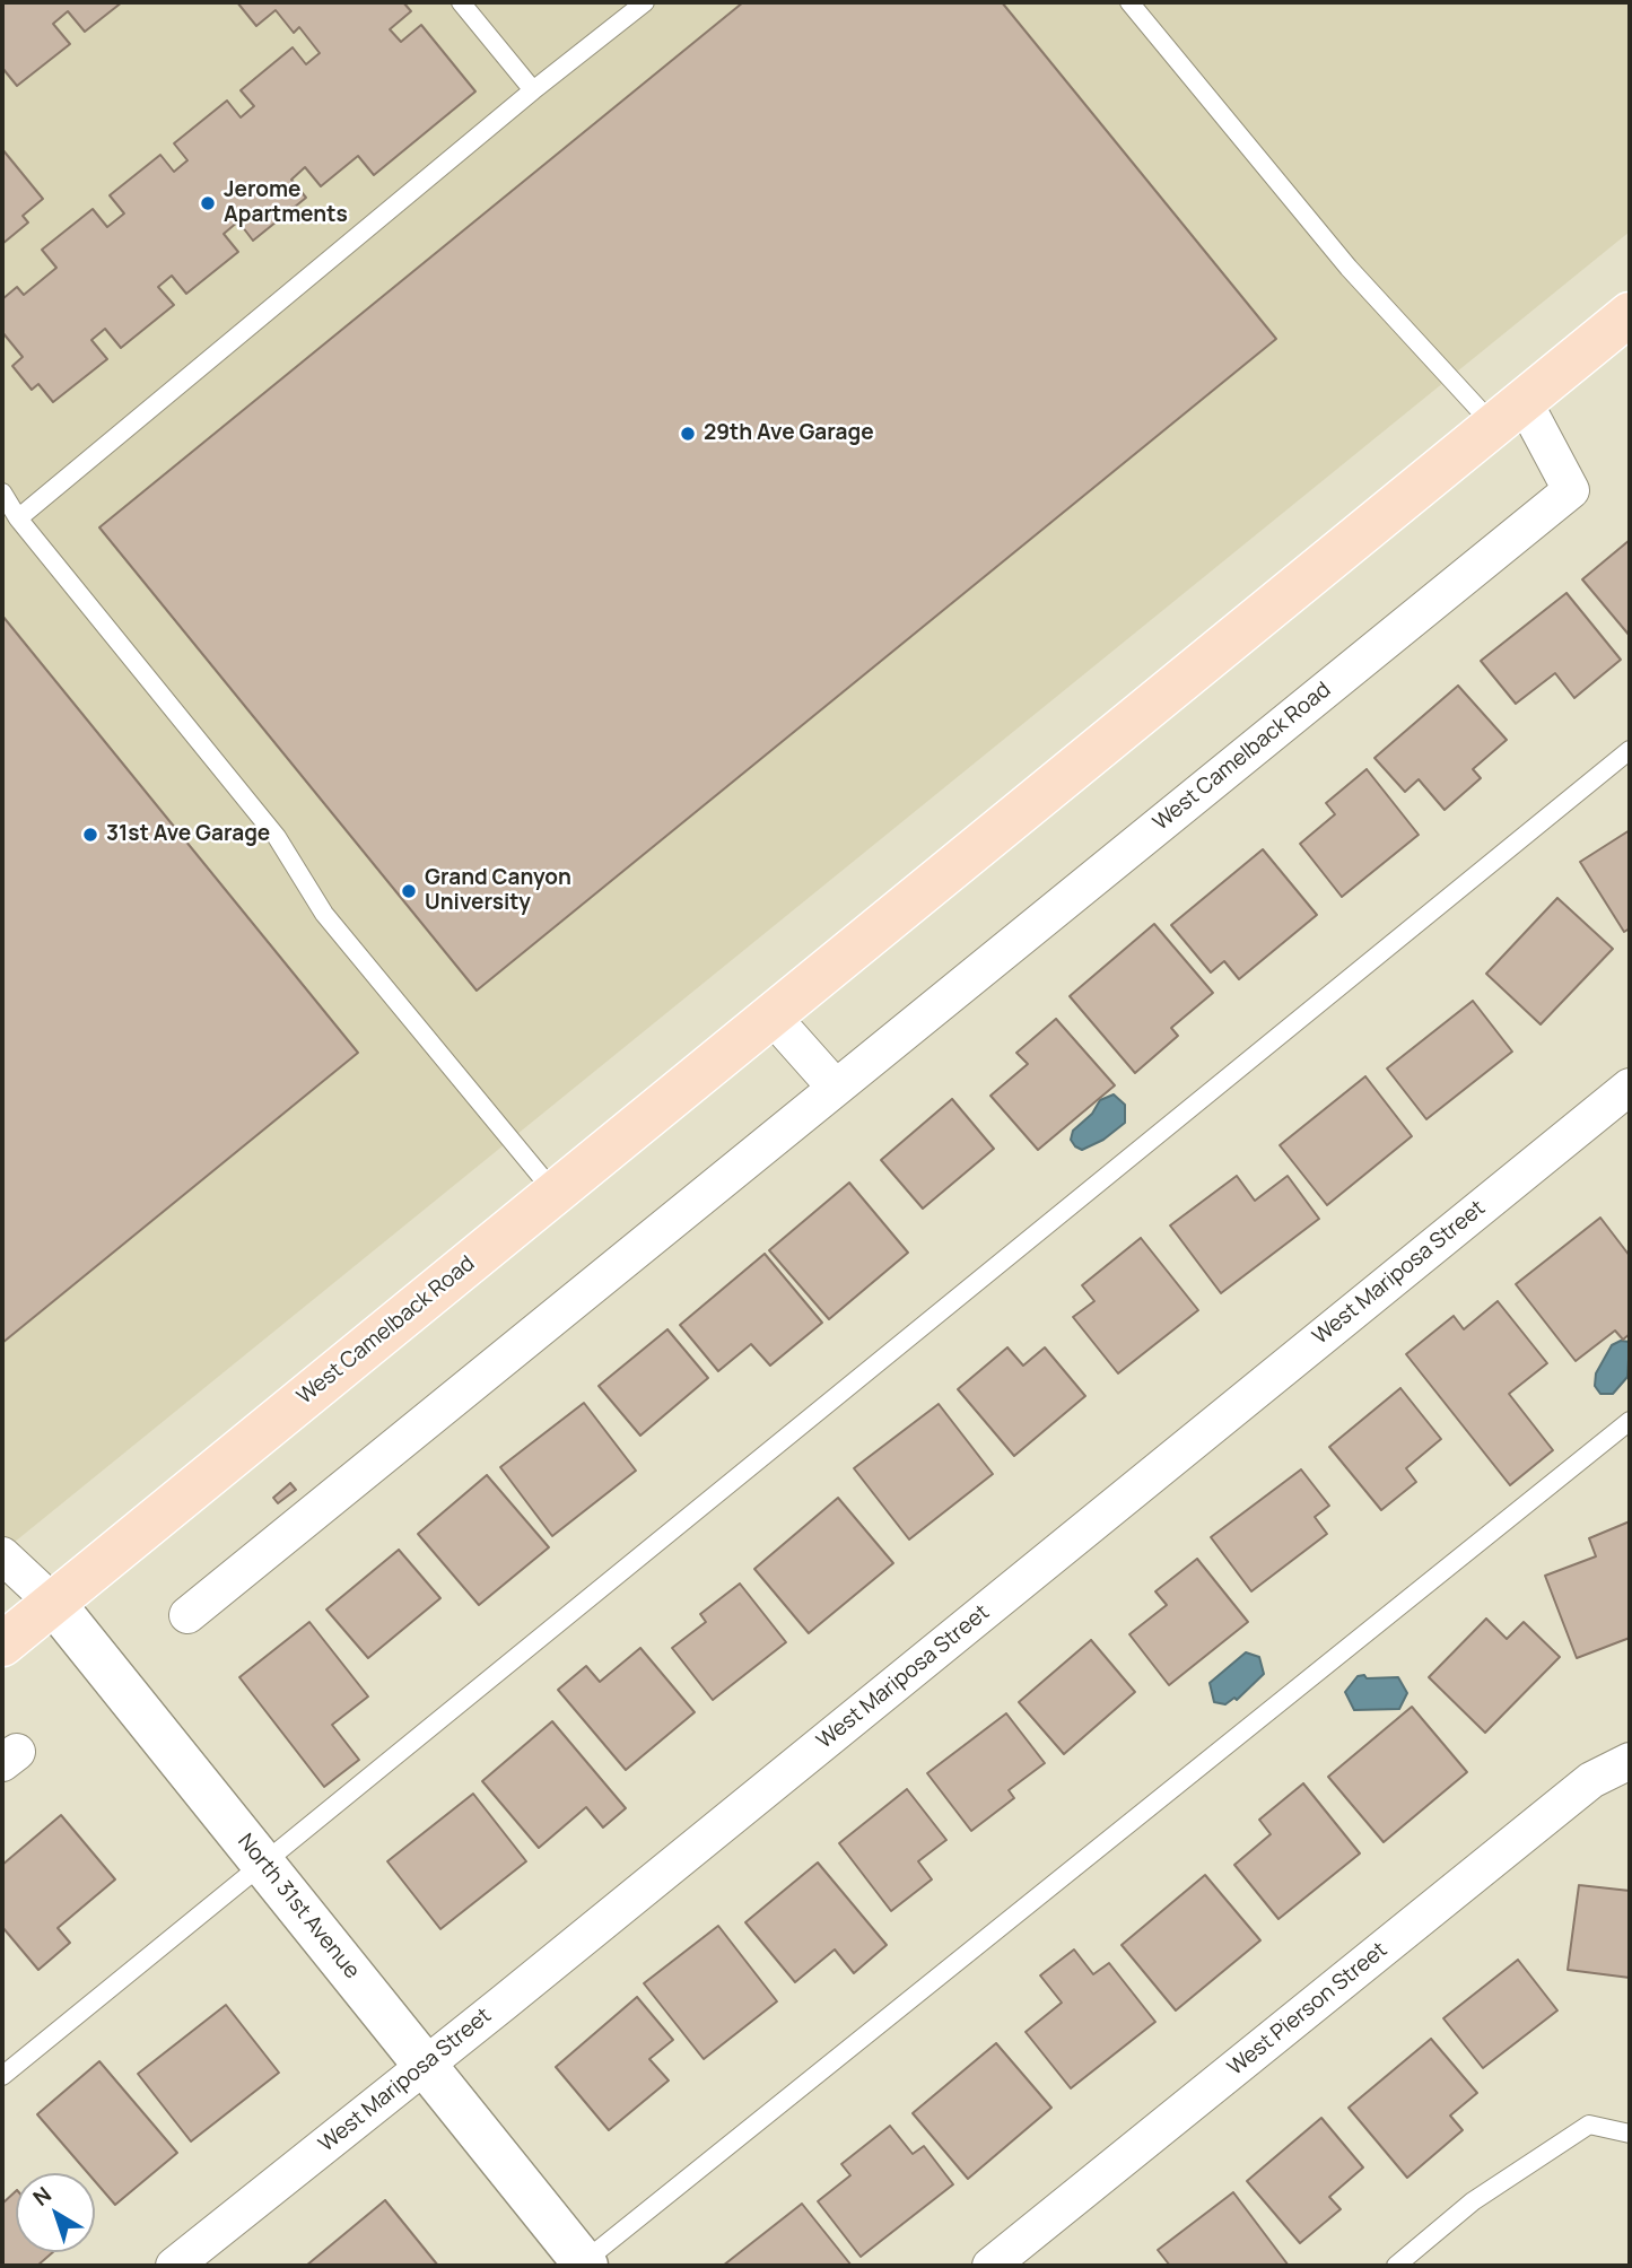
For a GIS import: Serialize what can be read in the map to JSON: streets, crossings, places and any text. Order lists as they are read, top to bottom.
{
  "streets": {
    "main road": ["West Camelback Road"],
    "street": ["West Mariposa Street", "North 31st Avenue", "West Pierson Street"]
  },
  "crossings": [
    ["West Camelback Road", "North 31st Avenue"],
    ["West Mariposa Street", "North 31st Avenue"]
  ],
  "places": [
    "Jerome Apartments",
    "29th Ave Garage",
    "31st Ave Garage",
    "Grand Canyon University"
  ],
  "north": "top left"
}
